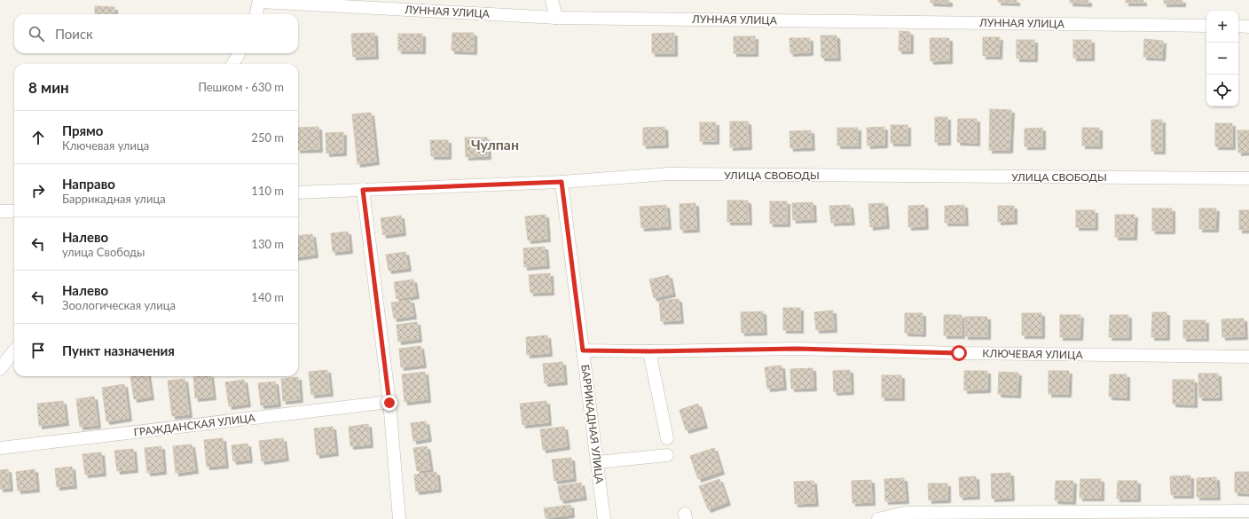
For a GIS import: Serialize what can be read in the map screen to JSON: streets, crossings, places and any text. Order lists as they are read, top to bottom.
{
  "streets": {
    "street": [
      "ЛУННАЯ УЛИЦА",
      "УЛИЦА СВОБОДЫ",
      "КЛЮЧЕВАЯ УЛИЦА",
      "БАРРИКАДНАЯ УЛИЦА",
      "ГРАЖДАНСКАЯ УЛИЦА"
    ]
  },
  "crossings": [
    ["УЛИЦА СВОБОДЫ", "БАРРИКАДНАЯ УЛИЦА"],
    ["КЛЮЧЕВАЯ УЛИЦА", "БАРРИКАДНАЯ УЛИЦА"]
  ],
  "districts": ["Чулпан"],
  "page": {
    "map_buttons": ["+", "−"],
    "search": "Поиск",
    "heading": ["8 мин", "Пешком · 630 m"],
    "list": [
      ["Прямо", "Ключевая улица", "250 m"],
      ["Направо", "Баррикадная улица", "110 m"],
      ["Налево", "улица Свободы", "130 m"],
      ["Налево", "Зоологическая улица", "140 m"],
      "Пункт назначения"
    ]
  }
}
